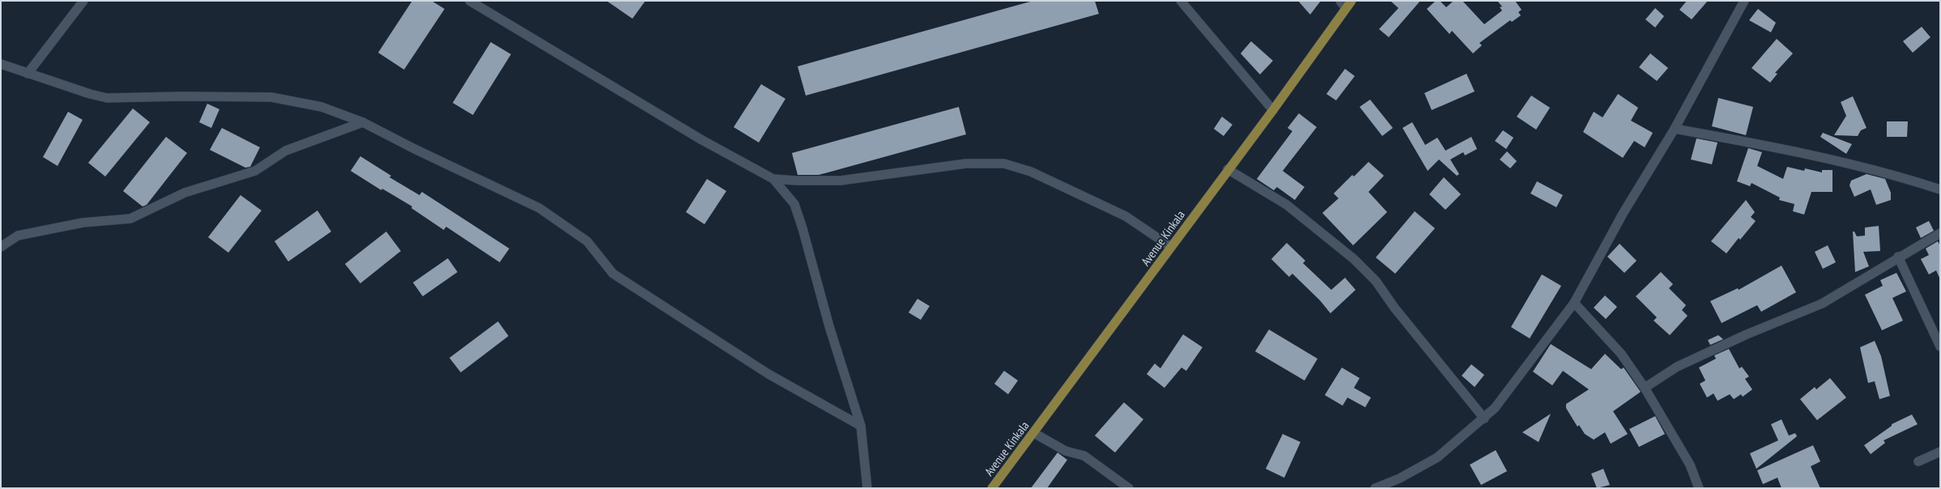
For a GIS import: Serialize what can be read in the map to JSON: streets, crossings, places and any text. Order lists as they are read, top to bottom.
{
  "streets": {
    "main road": ["Avenue Kinkala"]
  }
}
